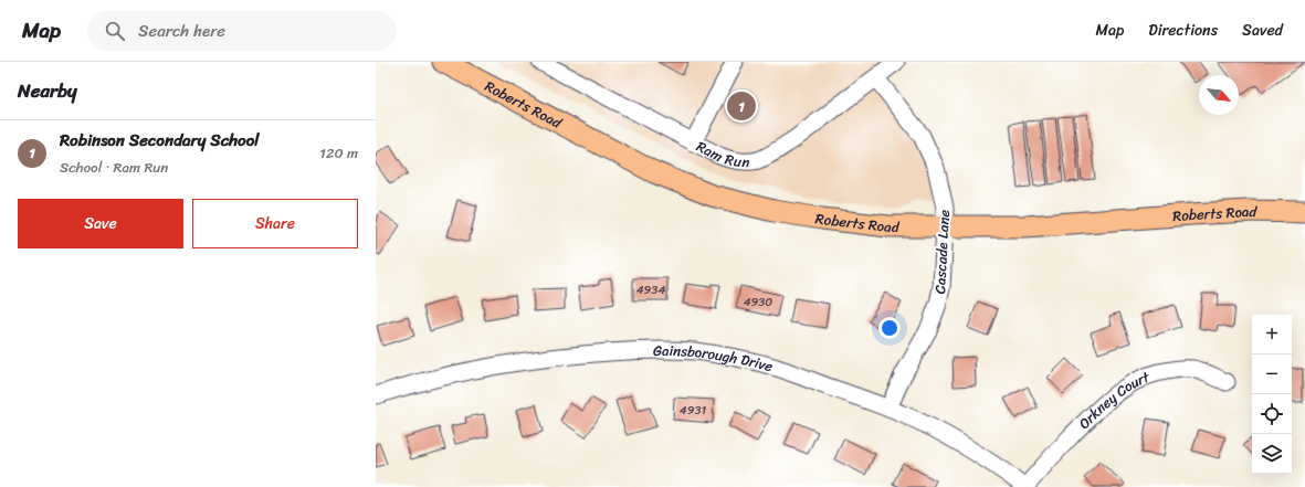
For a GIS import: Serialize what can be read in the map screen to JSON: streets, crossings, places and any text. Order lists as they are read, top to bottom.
{
  "streets": {
    "main road": ["Roberts Road"],
    "street": [
      "Ram Run",
      "Cascade Lane",
      "Gainsborough Drive",
      "Orkney Court"
    ]
  },
  "crossings": [
    ["Roberts Road", "Cascade Lane"],
    ["Ram Run", "Cascade Lane"],
    ["Cascade Lane", "Gainsborough Drive"],
    ["Gainsborough Drive", "Orkney Court"]
  ],
  "house_numbers": ["4934", "4930", "4931"],
  "north": "bottom right",
  "page": {
    "header": "Map",
    "search": "Search here",
    "nav": ["Map", "Directions", "Saved"],
    "heading": "Nearby",
    "pins": "1",
    "list": [
      {
        "mark": "1",
        "name": "Robinson Secondary School",
        "note": "School · Ram Run",
        "value": "120 m"
      }
    ],
    "buttons": ["Save", "Share"],
    "map_buttons": ["+", "−"]
  }
}
